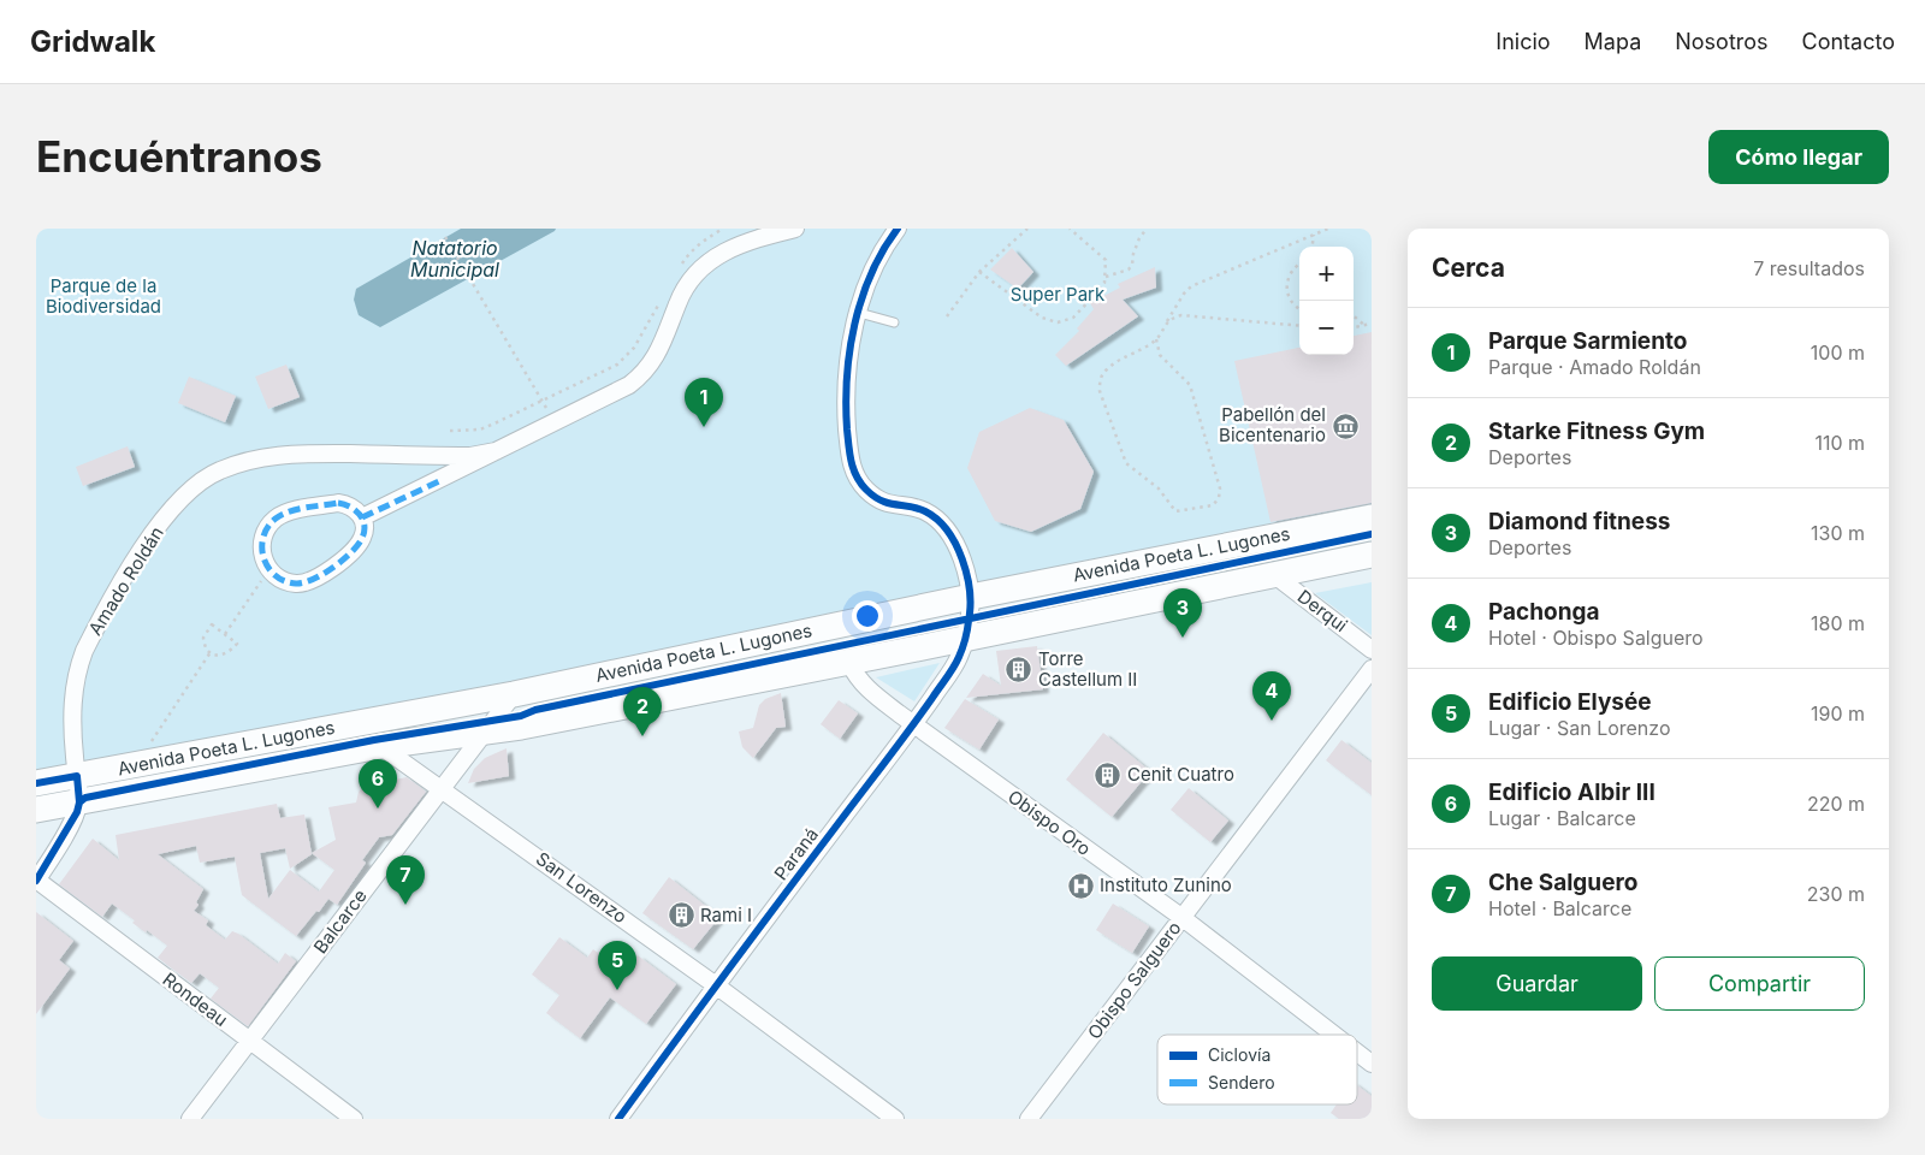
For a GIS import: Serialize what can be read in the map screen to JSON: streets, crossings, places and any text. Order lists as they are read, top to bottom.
{
  "streets": {
    "main road": ["Avenida Poeta L. Lugones"],
    "street": [
      "Amado Roldán",
      "Derqui",
      "Obispo Oro",
      "Paraná",
      "San Lorenzo",
      "Balcarce",
      "Obispo Salguero",
      "Rondeau"
    ]
  },
  "crossings": [
    ["Avenida Poeta L. Lugones", "Amado Roldán"],
    ["Avenida Poeta L. Lugones", "Derqui"],
    ["Avenida Poeta L. Lugones", "Obispo Oro"],
    ["Avenida Poeta L. Lugones", "Paraná"],
    ["Avenida Poeta L. Lugones", "San Lorenzo"],
    ["Avenida Poeta L. Lugones", "Balcarce"],
    ["Obispo Oro", "Paraná"],
    ["Obispo Oro", "Obispo Salguero"],
    ["Paraná", "San Lorenzo"],
    ["San Lorenzo", "Balcarce"],
    ["Balcarce", "Rondeau"]
  ],
  "water": ["Natatorio Municipal"],
  "parks": ["Parque de la Biodiversidad", "Super Park"],
  "places": {
    "museum": ["Pabellón del Bicentenario"],
    "building": ["Torre Castellum II", "Cenit Cuatro", "Rami I"],
    "hospital": ["Instituto Zunino"]
  },
  "legend": ["Ciclovía", "Sendero"],
  "page": {
    "header": "Gridwalk",
    "nav": [
      "Inicio",
      "Mapa",
      "Nosotros",
      "Contacto"
    ],
    "buttons": [
      "Cómo llegar",
      ["Guardar", "Compartir"]
    ],
    "title": "Encuéntranos",
    "heading": ["Cerca", "7 resultados"],
    "map_buttons": ["+", "−"],
    "list": [
      {
        "mark": "1",
        "name": "Parque Sarmiento",
        "note": "Parque · Amado Roldán",
        "value": "100 m"
      },
      {
        "mark": "2",
        "name": "Starke Fitness Gym",
        "note": "Deportes",
        "value": "110 m"
      },
      {
        "mark": "3",
        "name": "Diamond fitness",
        "note": "Deportes",
        "value": "130 m"
      },
      {
        "mark": "4",
        "name": "Pachonga",
        "note": "Hotel · Obispo Salguero",
        "value": "180 m"
      },
      {
        "mark": "5",
        "name": "Edificio Elysée",
        "note": "Lugar · San Lorenzo",
        "value": "190 m"
      },
      {
        "mark": "6",
        "name": "Edificio Albir III",
        "note": "Lugar · Balcarce",
        "value": "220 m"
      },
      {
        "mark": "7",
        "name": "Che Salguero",
        "note": "Hotel · Balcarce",
        "value": "230 m"
      }
    ],
    "pins": [
      "1",
      "3",
      "4",
      "2",
      "6",
      "7",
      "5"
    ]
  }
}
